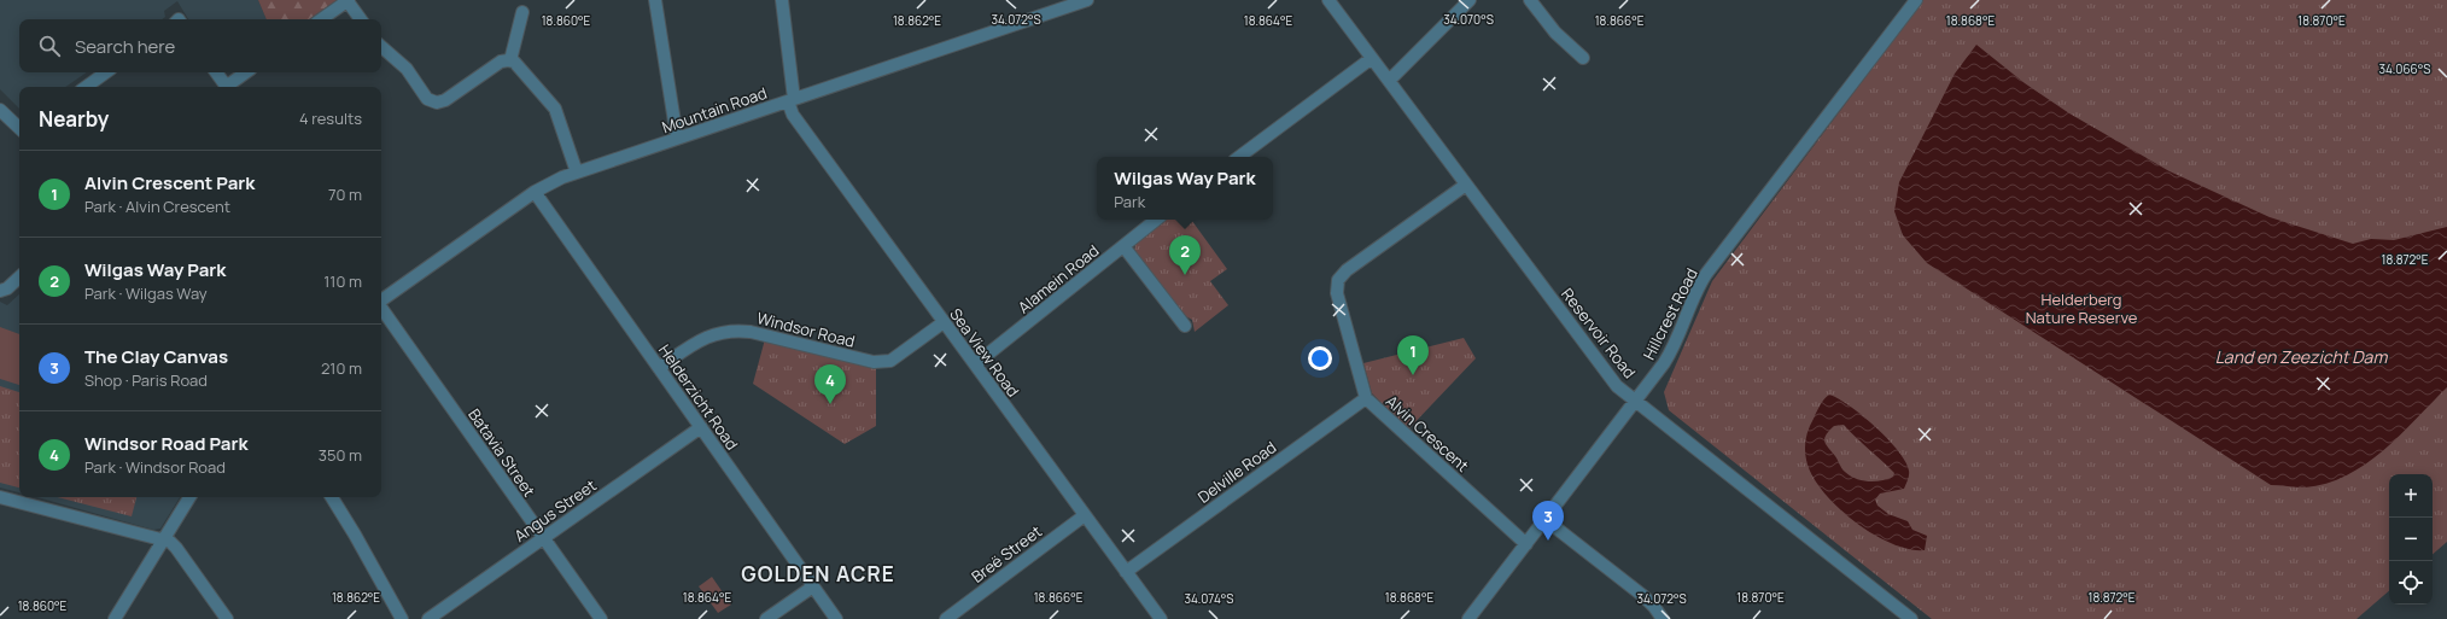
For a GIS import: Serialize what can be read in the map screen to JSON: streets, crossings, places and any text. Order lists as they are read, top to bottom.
{
  "streets": {
    "street": [
      "Mountain Road",
      "Alamein Road",
      "Hillcrest Road",
      "Windsor Road",
      "Reservoir Road",
      "Sea View Road",
      "Helderzicht Road",
      "Alvin Crescent",
      "Batavia Street",
      "Delville Road",
      "Angus Street",
      "Breë Street"
    ]
  },
  "crossings": [
    ["Mountain Road", "Sea View Road"],
    ["Mountain Road", "Helderzicht Road"],
    ["Alamein Road", "Sea View Road"],
    ["Hillcrest Road", "Reservoir Road"],
    ["Hillcrest Road", "Alvin Crescent"],
    ["Windsor Road", "Sea View Road"],
    ["Windsor Road", "Helderzicht Road"],
    ["Reservoir Road", "Alvin Crescent"],
    ["Sea View Road", "Delville Road"],
    ["Sea View Road", "Breë Street"],
    ["Helderzicht Road", "Angus Street"],
    ["Alvin Crescent", "Delville Road"],
    ["Batavia Street", "Angus Street"]
  ],
  "districts": ["GOLDEN ACRE"],
  "water": ["Land en Zeezicht Dam"],
  "parks": ["Helderberg Nature Reserve"],
  "page": {
    "search": "Search here",
    "heading": ["Nearby", "4 results"],
    "list": [
      {
        "mark": "1",
        "name": "Alvin Crescent Park",
        "note": "Park · Alvin Crescent",
        "value": "70 m"
      },
      {
        "mark": "2",
        "name": "Wilgas Way Park",
        "note": "Park · Wilgas Way",
        "value": "110 m"
      },
      {
        "mark": "3",
        "name": "The Clay Canvas",
        "note": "Shop · Paris Road",
        "value": "210 m"
      },
      {
        "mark": "4",
        "name": "Windsor Road Park",
        "note": "Park · Windsor Road",
        "value": "350 m"
      }
    ],
    "popup": ["Wilgas Way Park", "Park"],
    "pins": [
      "2",
      "1",
      "4",
      "3"
    ],
    "map_buttons": ["+", "−"]
  },
  "coordinates": [
    "34.072°S",
    "34.070°S",
    "18.860°E",
    "18.862°E",
    "18.866°E",
    "18.864°E",
    "18.868°E",
    "18.870°E",
    "34.066°S",
    "18.872°E",
    "34.074°S"
  ]
}
